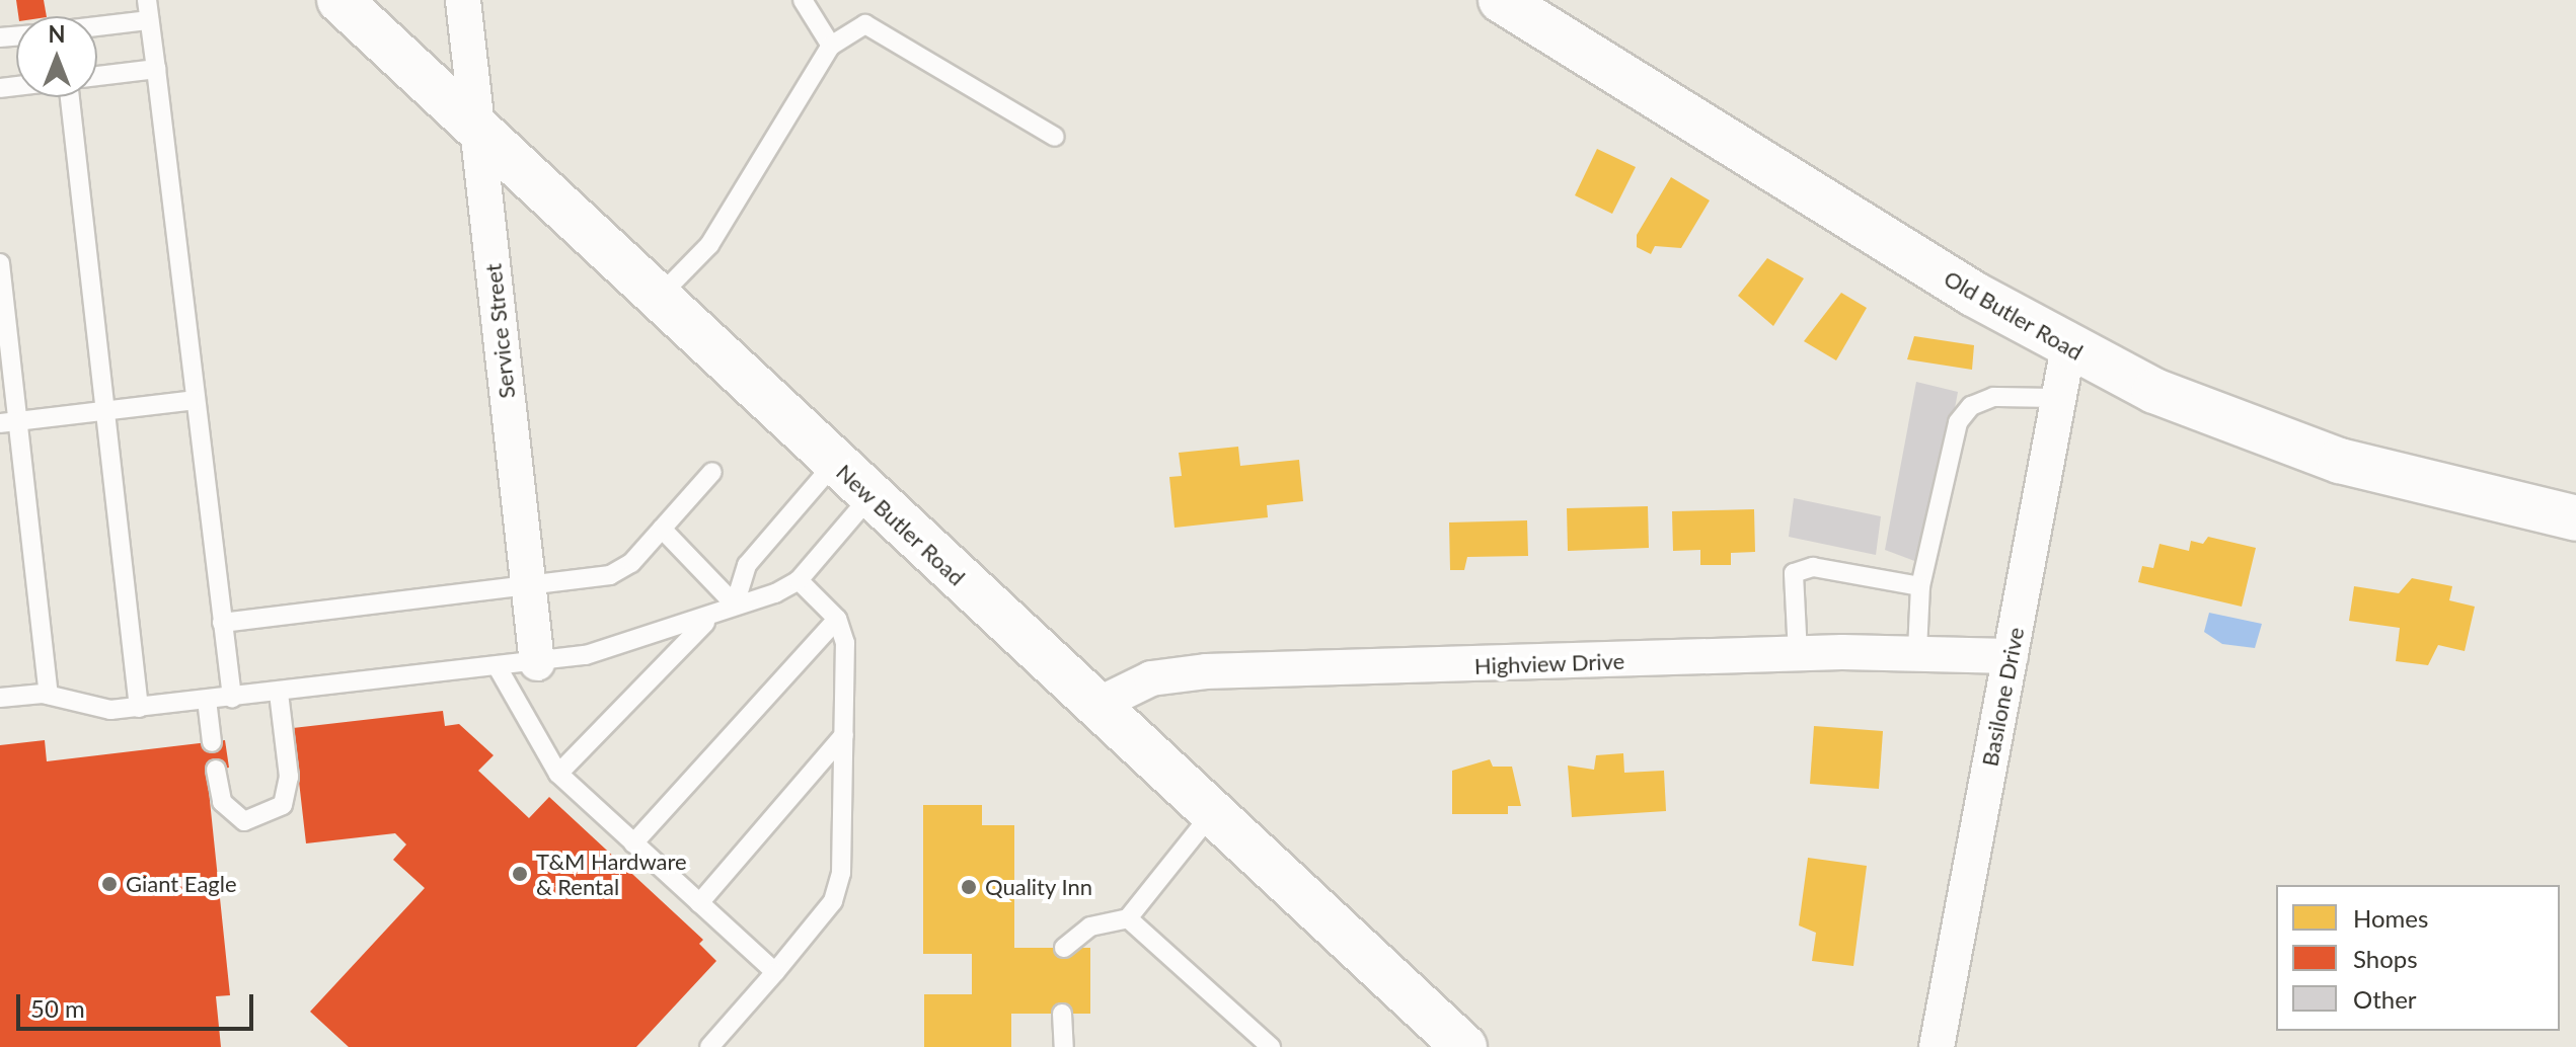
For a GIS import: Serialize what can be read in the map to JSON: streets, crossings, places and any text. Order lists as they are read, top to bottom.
{
  "streets": {
    "main road": ["Old Butler Road", "New Butler Road"],
    "street": ["Service Street", "Highview Drive", "Basilone Drive"]
  },
  "crossings": [
    ["Old Butler Road", "Basilone Drive"],
    ["Service Street", "New Butler Road"],
    ["New Butler Road", "Highview Drive"],
    ["Highview Drive", "Basilone Drive"]
  ],
  "places": ["T&M Hardware & Rental", "Giant Eagle", "Quality Inn"],
  "legend": ["Homes", "Shops", "Other"],
  "scale_bar": "50 m",
  "north": "top"
}
